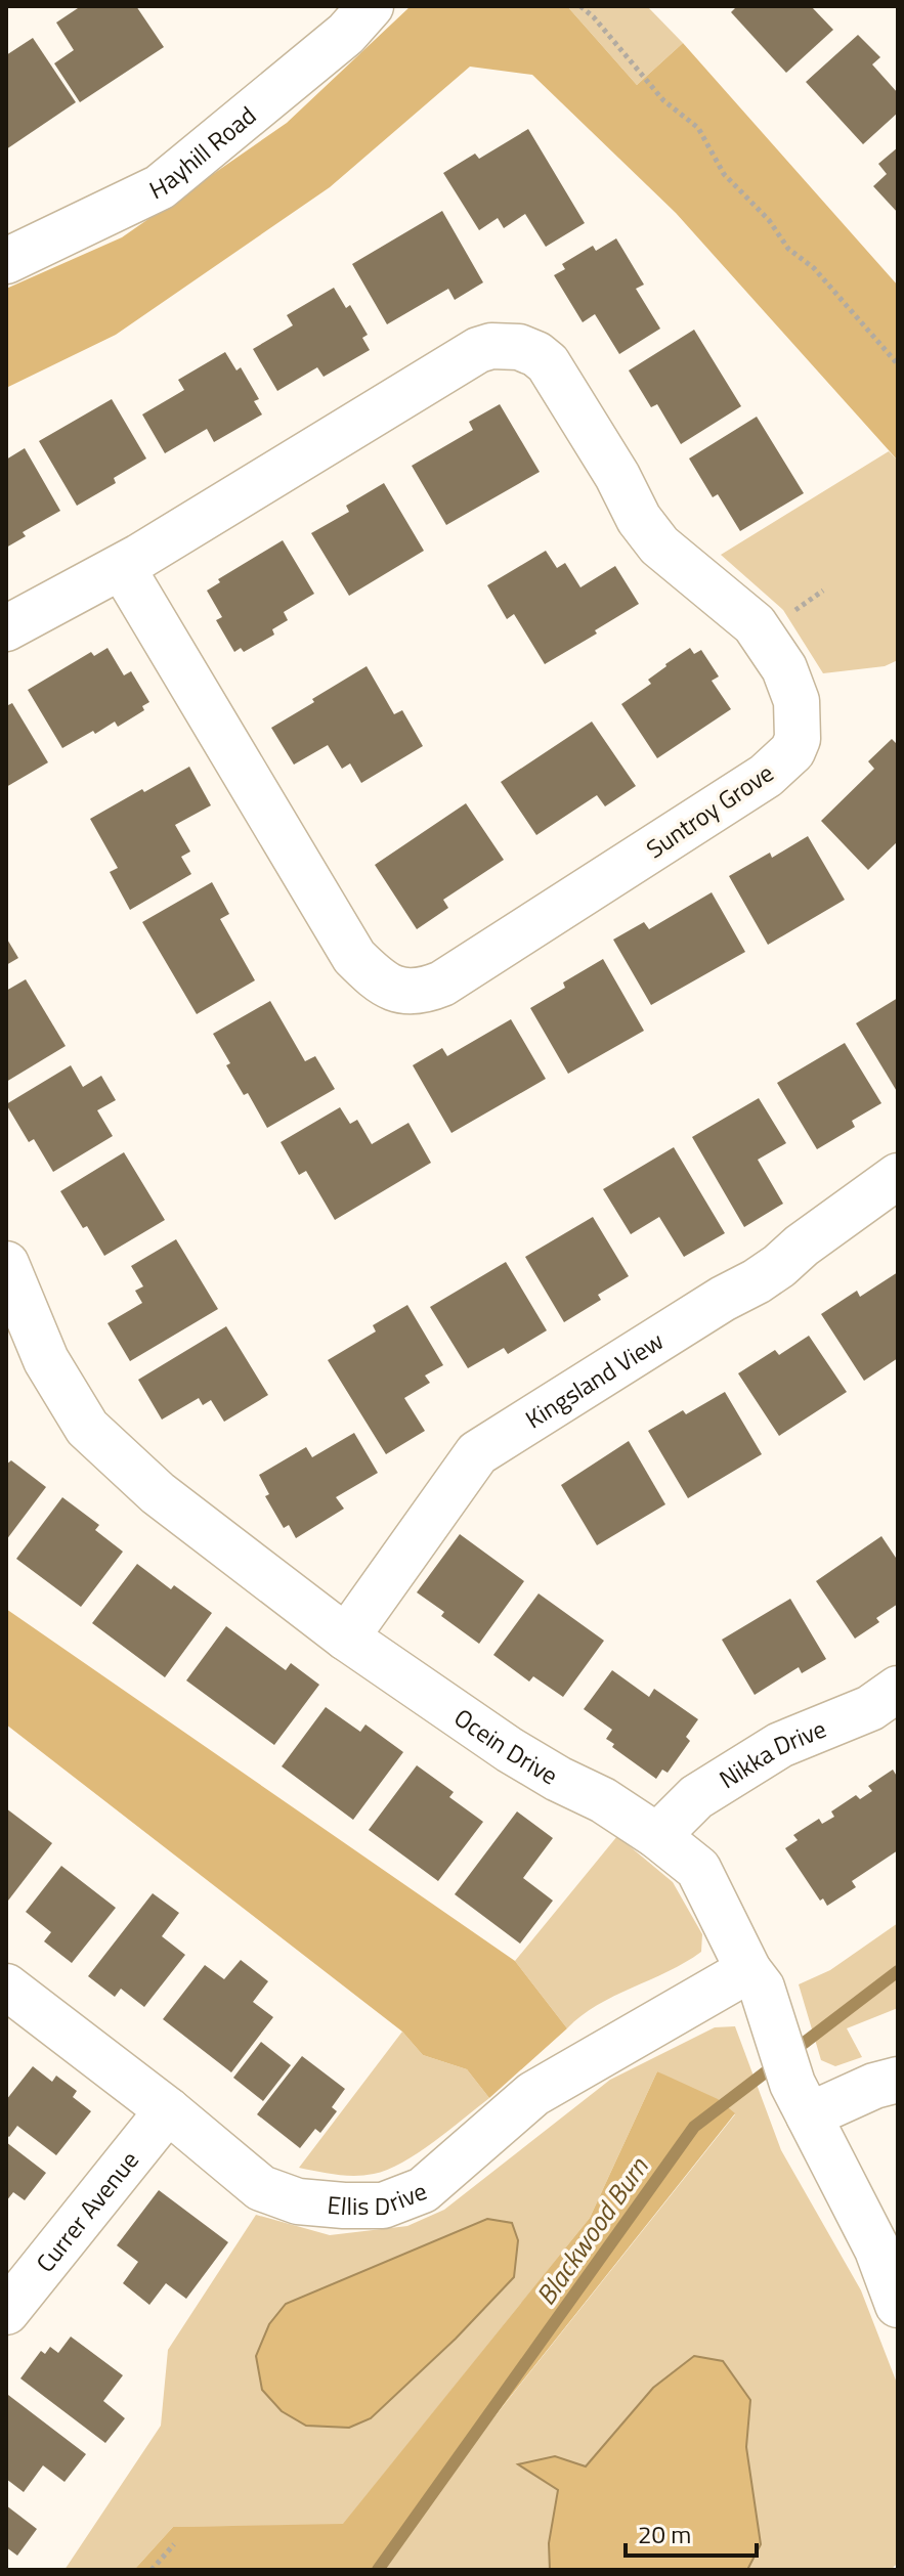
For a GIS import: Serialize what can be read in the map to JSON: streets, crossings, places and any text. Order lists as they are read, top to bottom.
{
  "streets": {
    "street": [
      "Hayhill Road",
      "Suntroy Grove",
      "Kingsland View",
      "Ocein Drive",
      "Nikka Drive",
      "Ellis Drive",
      "Currer Avenue"
    ]
  },
  "crossings": [
    ["Kingsland View", "Ocein Drive"],
    ["Ocein Drive", "Nikka Drive"],
    ["Ocein Drive", "Ellis Drive"],
    ["Ellis Drive", "Currer Avenue"]
  ],
  "water": ["Blackwood Burn"],
  "scale_bar": "20 m"
}
